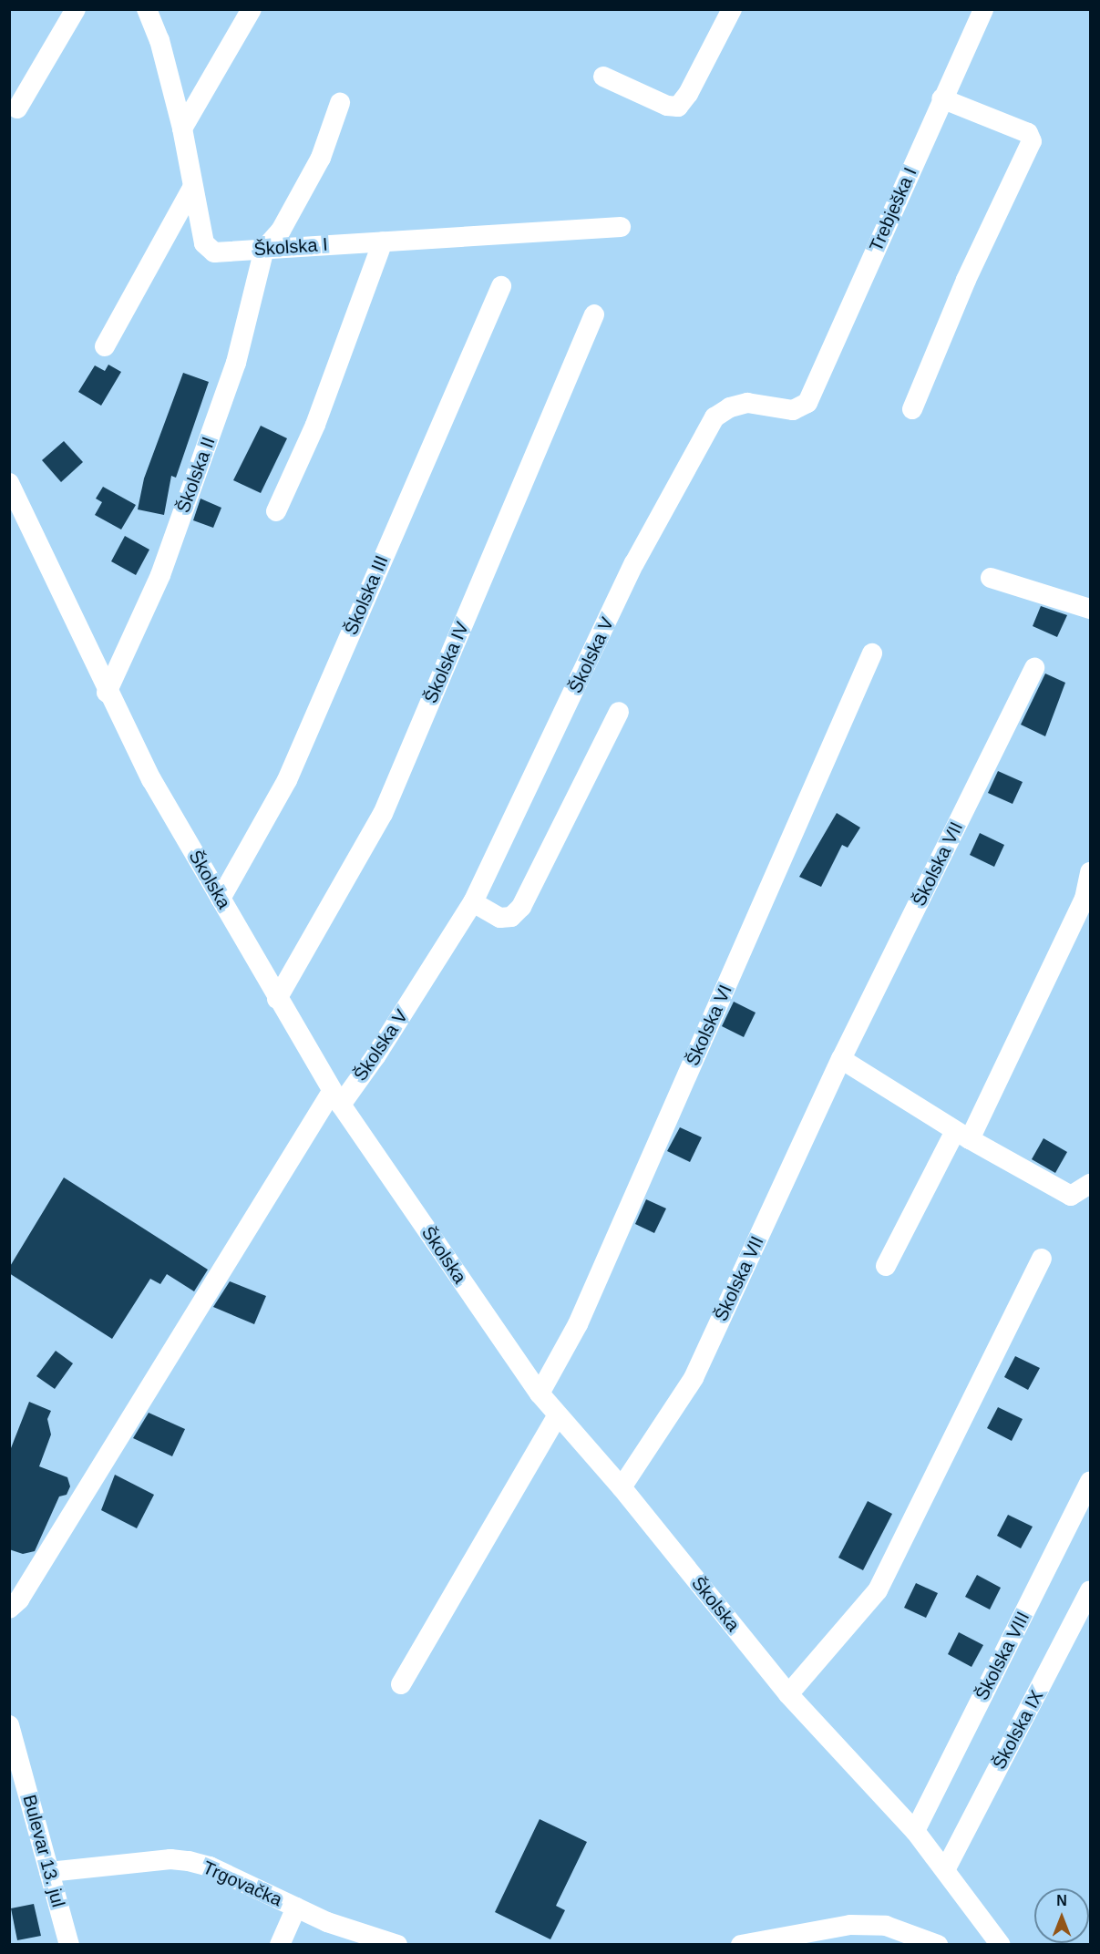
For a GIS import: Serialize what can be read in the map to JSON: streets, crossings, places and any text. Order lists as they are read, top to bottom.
{
  "streets": {
    "street": [
      "Trebješka I",
      "Školska I",
      "Školska II",
      "Školska III",
      "Školska V",
      "Školska IV",
      "Školska VII",
      "Školska",
      "Školska VI",
      "Školska VIII",
      "Školska IX",
      "Bulevar 13. jul",
      "Trgovačka"
    ]
  },
  "crossings": [
    ["Trebješka I", "Školska V"],
    ["Školska I", "Školska II"],
    ["Školska II", "Školska"],
    ["Školska III", "Školska"],
    ["Školska V", "Školska"],
    ["Školska IV", "Školska"],
    ["Školska VII", "Školska"],
    ["Školska", "Školska VI"],
    ["Školska", "Školska VIII"],
    ["Školska", "Školska IX"],
    ["Bulevar 13. jul", "Trgovačka"]
  ],
  "north": "top"
}
